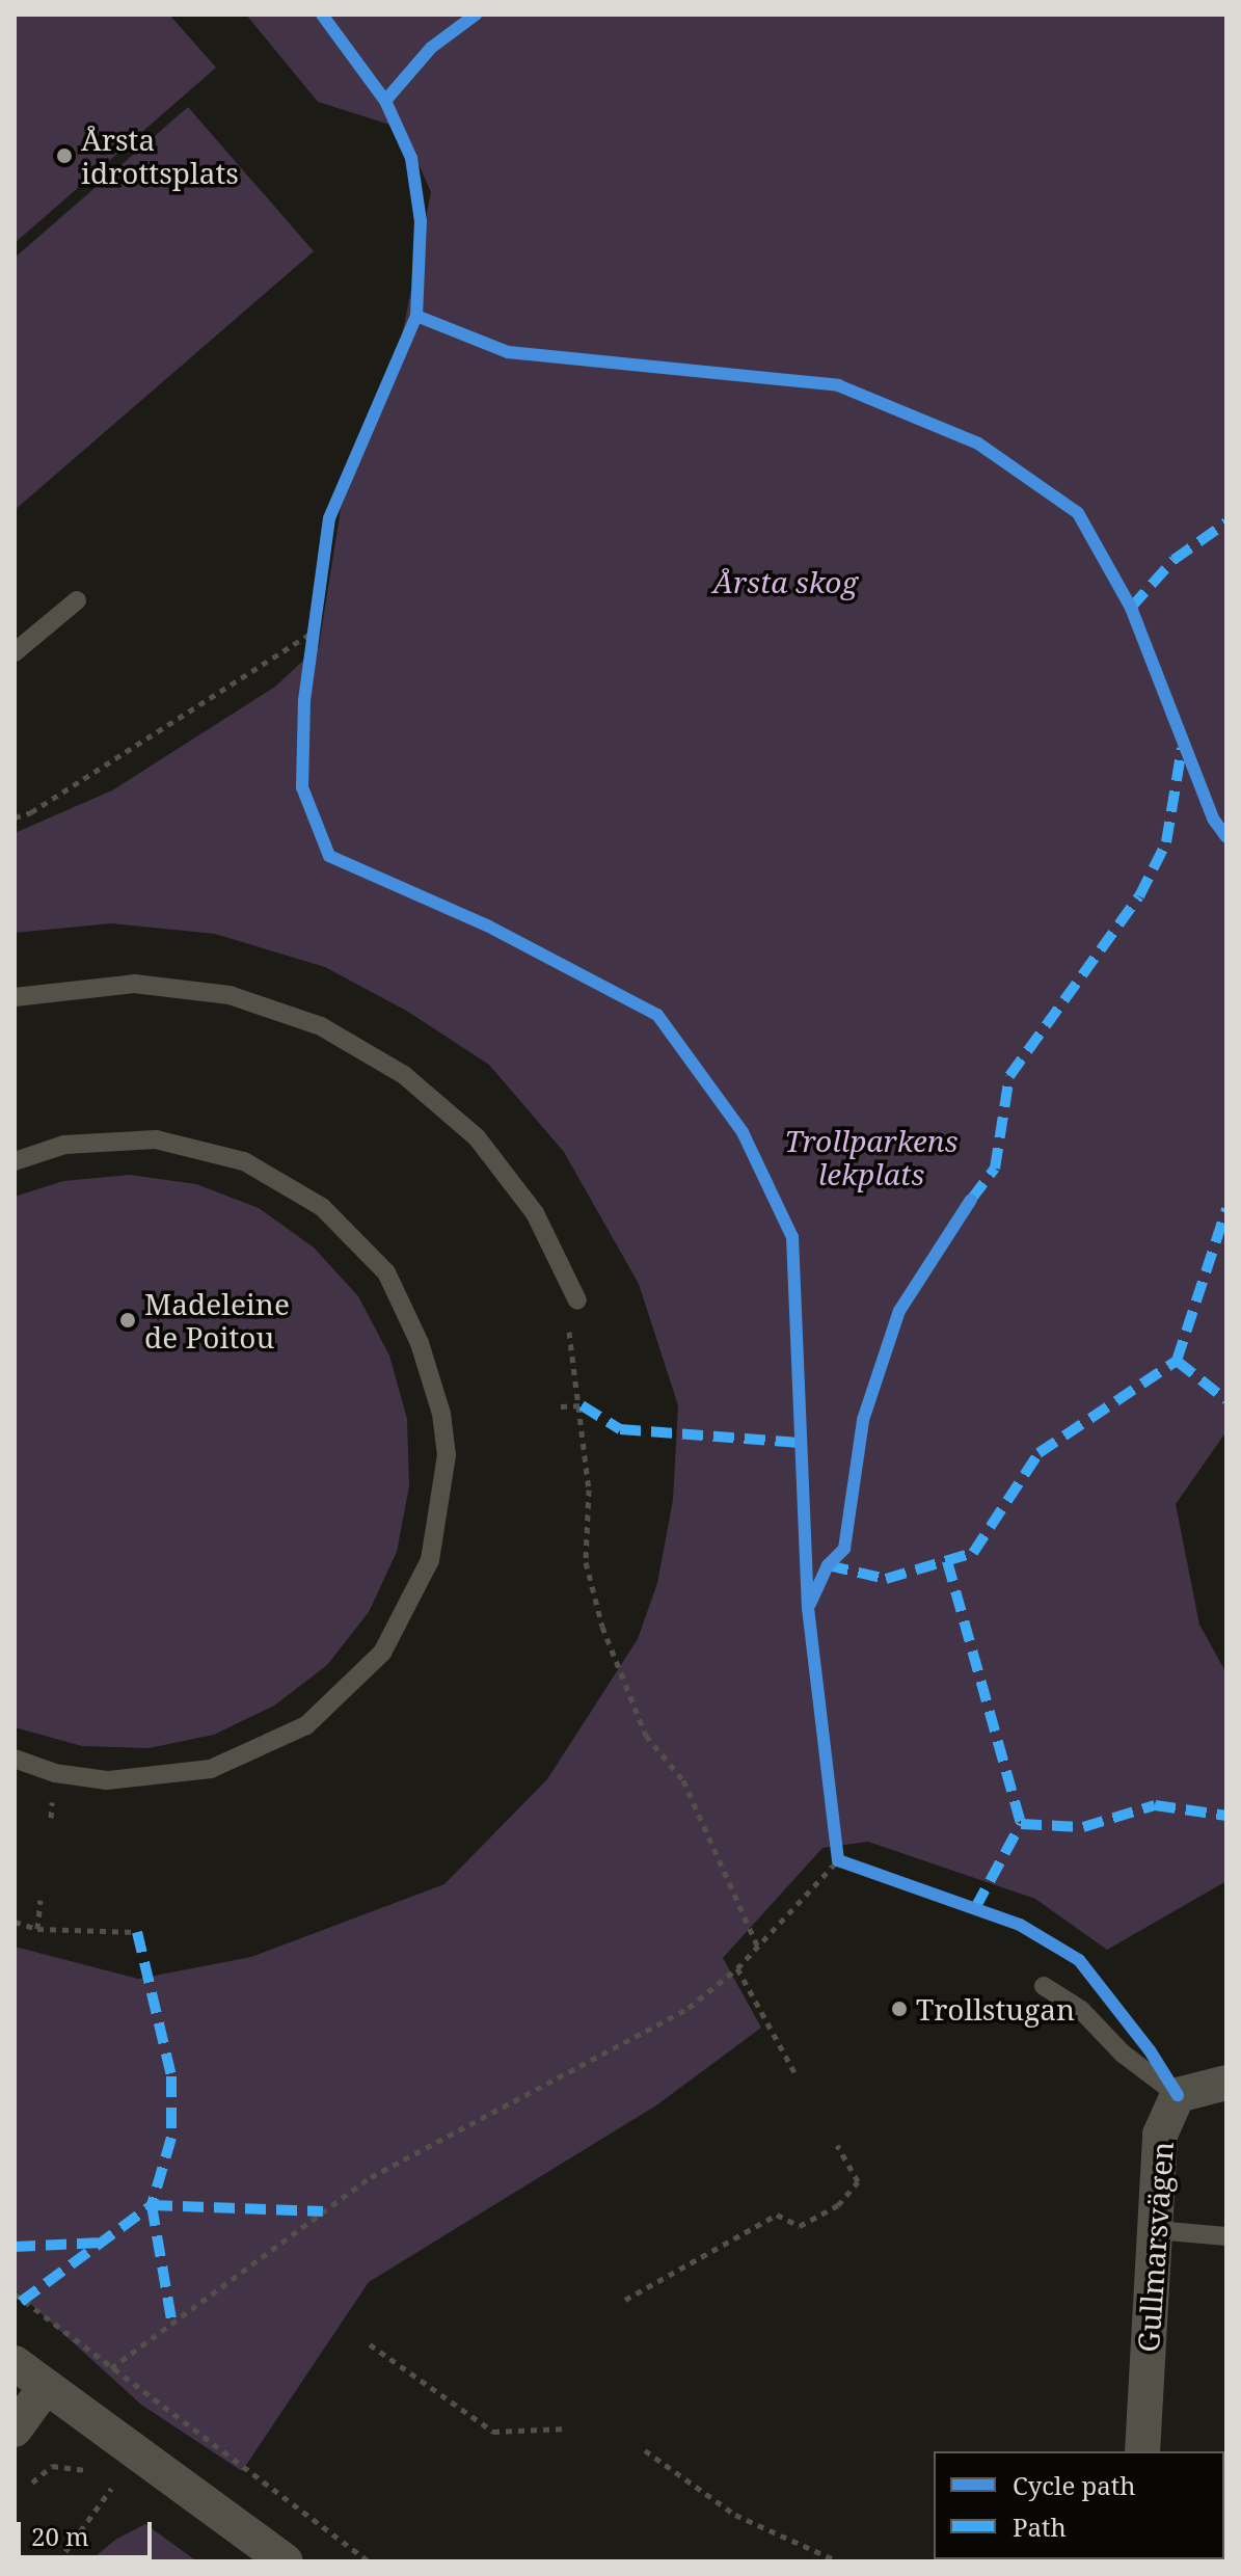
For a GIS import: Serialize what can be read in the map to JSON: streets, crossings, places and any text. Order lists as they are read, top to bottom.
{
  "streets": {
    "street": ["Gullmarsvägen"]
  },
  "parks": ["Årsta skog", "Trollparkens lekplats"],
  "places": ["Årsta idrottsplats", "Madeleine de Poitou", "Trollstugan"],
  "legend": ["Cycle path", "Path"],
  "scale_bar": "20 m"
}
